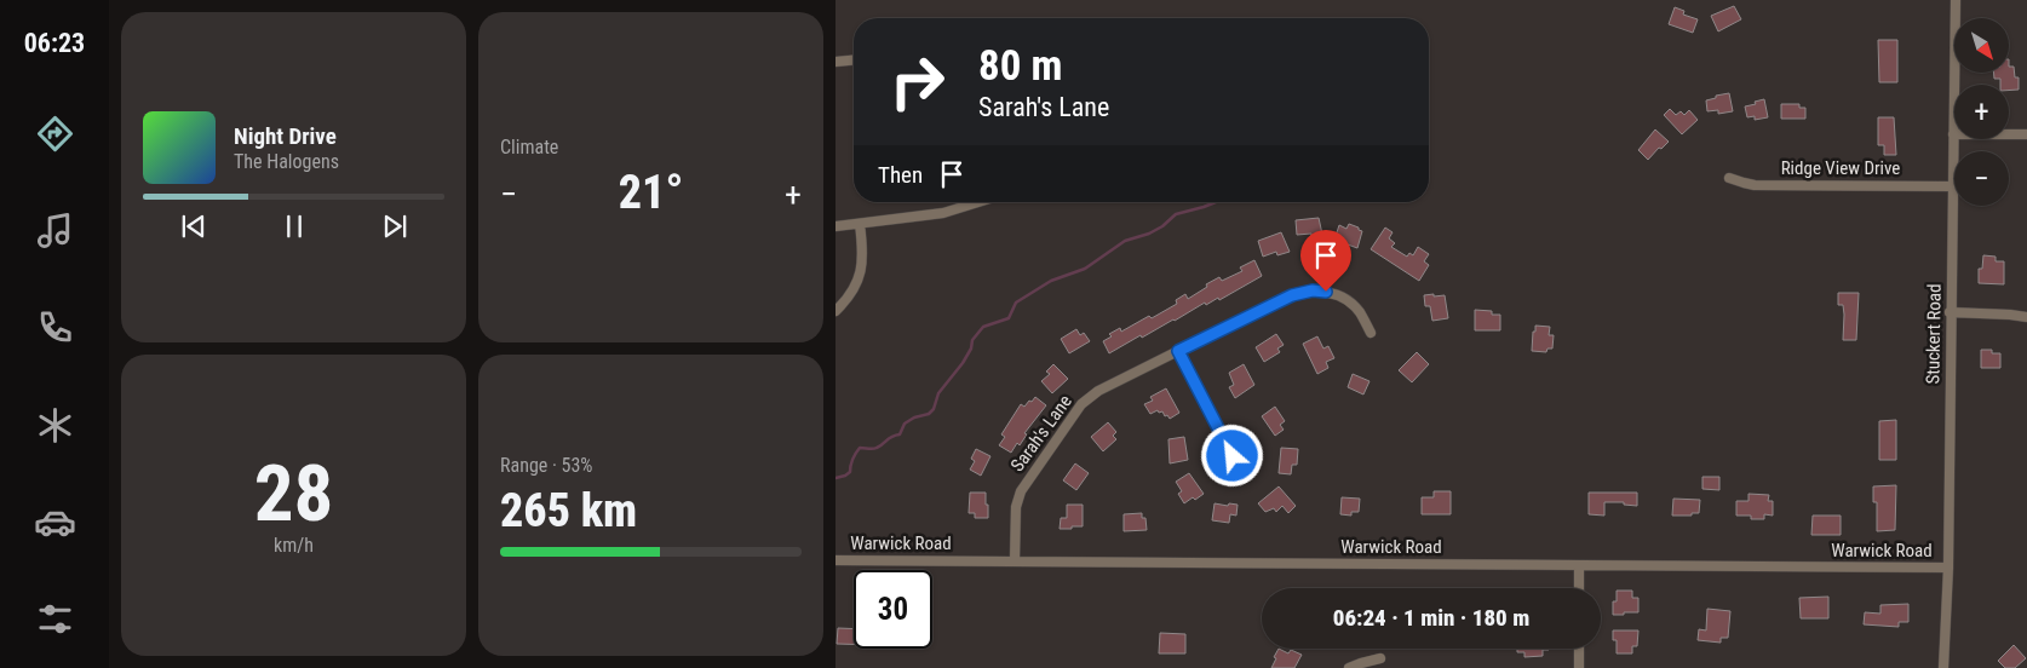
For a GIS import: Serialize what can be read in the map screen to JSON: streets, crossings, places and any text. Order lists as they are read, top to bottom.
{
  "streets": {
    "street": [
      "Ridge View Drive",
      "Stuckert Road",
      "Sarah's Lane",
      "Warwick Road"
    ]
  },
  "crossings": [
    ["Ridge View Drive", "Stuckert Road"],
    ["Stuckert Road", "Warwick Road"],
    ["Sarah's Lane", "Warwick Road"]
  ],
  "north": "bottom right",
  "page": {
    "tabs": "06:23",
    "tile": [
      "Climate",
      ["28", "km/h"],
      ["Range · 53%", "265 km"]
    ],
    "map_buttons": ["+", "−"],
    "turn": ["80 m", "Sarah's Lane"],
    "song": ["Night Drive", "The Halogens"],
    "then": "Then",
    "heat": ["−", "21°", "+"],
    "limit": "30",
    "trip": "06:24 · 1 min · 180 m"
  }
}
